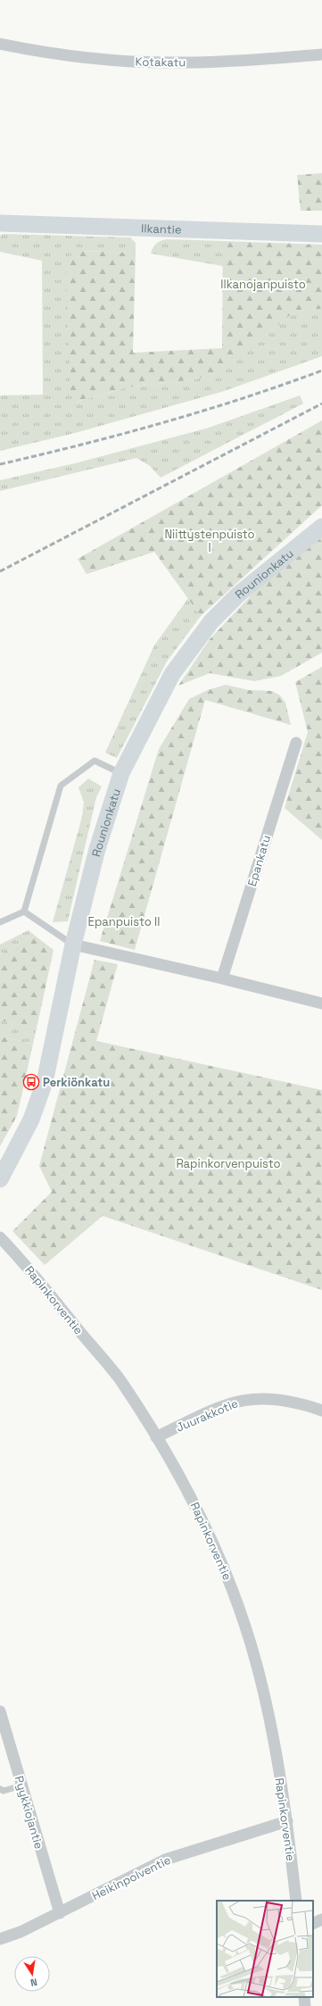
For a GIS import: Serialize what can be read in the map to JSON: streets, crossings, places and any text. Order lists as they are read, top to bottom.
{
  "streets": {
    "main road": ["Ilkantie", "Rounionkatu"],
    "street": [
      "Kotakatu",
      "Epankatu",
      "Rapinkorventie",
      "Juurakkotie",
      "Pyykkiojantie",
      "Heikinpolventie"
    ]
  },
  "crossings": [
    ["Rapinkorventie", "Juurakkotie"],
    ["Rapinkorventie", "Heikinpolventie"],
    ["Pyykkiojantie", "Heikinpolventie"]
  ],
  "parks": [
    "Ilkanojanpuisto",
    "Niittystenpuisto I",
    "Epanpuisto II",
    "Rapinkorvenpuisto"
  ],
  "places": {
    "bus stop": ["Perkiönkatu"]
  },
  "north": "bottom"
}
